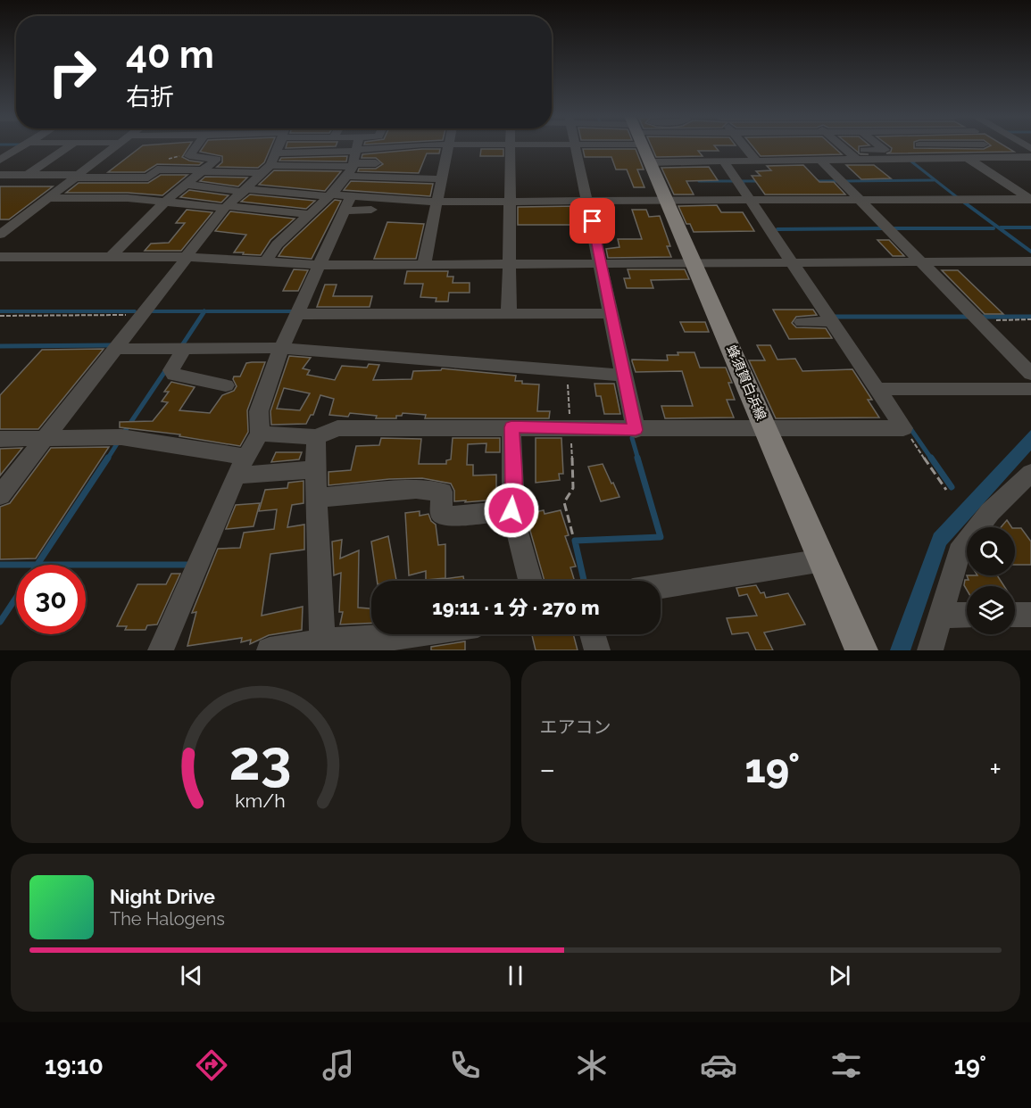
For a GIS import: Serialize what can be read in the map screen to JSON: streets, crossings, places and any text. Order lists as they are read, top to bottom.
{
  "streets": {
    "main road": ["蜂須賀白浜線"]
  },
  "page": {
    "turn": ["40 m", "右折"],
    "limit": "30",
    "trip": "19:11 · 1 分 · 270 m",
    "tile": "エアコン",
    "heat": ["−", "19°", "+"],
    "song": ["Night Drive", "The Halogens"],
    "tabs": ["19:10", "19°"],
    "gauge": ["23", "km/h"]
  }
}
